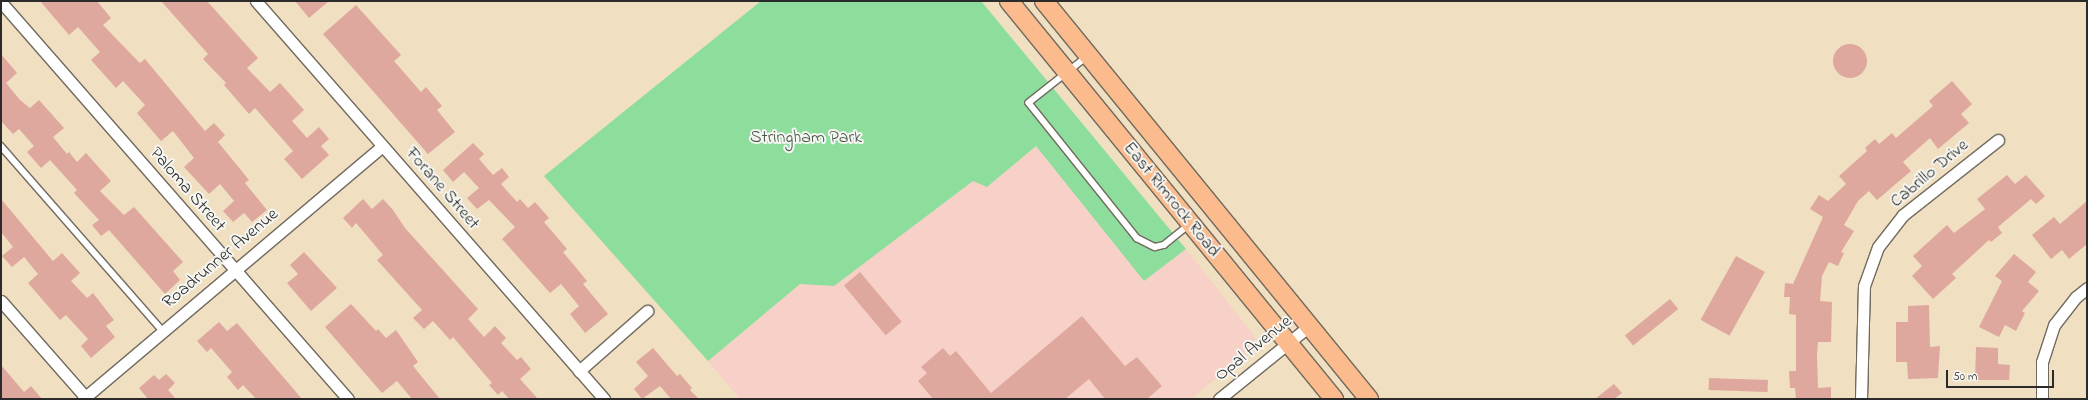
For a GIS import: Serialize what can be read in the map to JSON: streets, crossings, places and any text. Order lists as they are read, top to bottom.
{
  "streets": {
    "main road": ["East Rimrock Road"],
    "street": [
      "Cabrillo Drive",
      "Forane Street",
      "Paloma Street",
      "Roadrunner Avenue",
      "Opal Avenue"
    ]
  },
  "crossings": [
    ["Forane Street", "Roadrunner Avenue"],
    ["Paloma Street", "Roadrunner Avenue"],
    ["East Rimrock Road", "Opal Avenue"]
  ],
  "parks": ["Stringham Park"],
  "scale_bar": "50 m"
}
